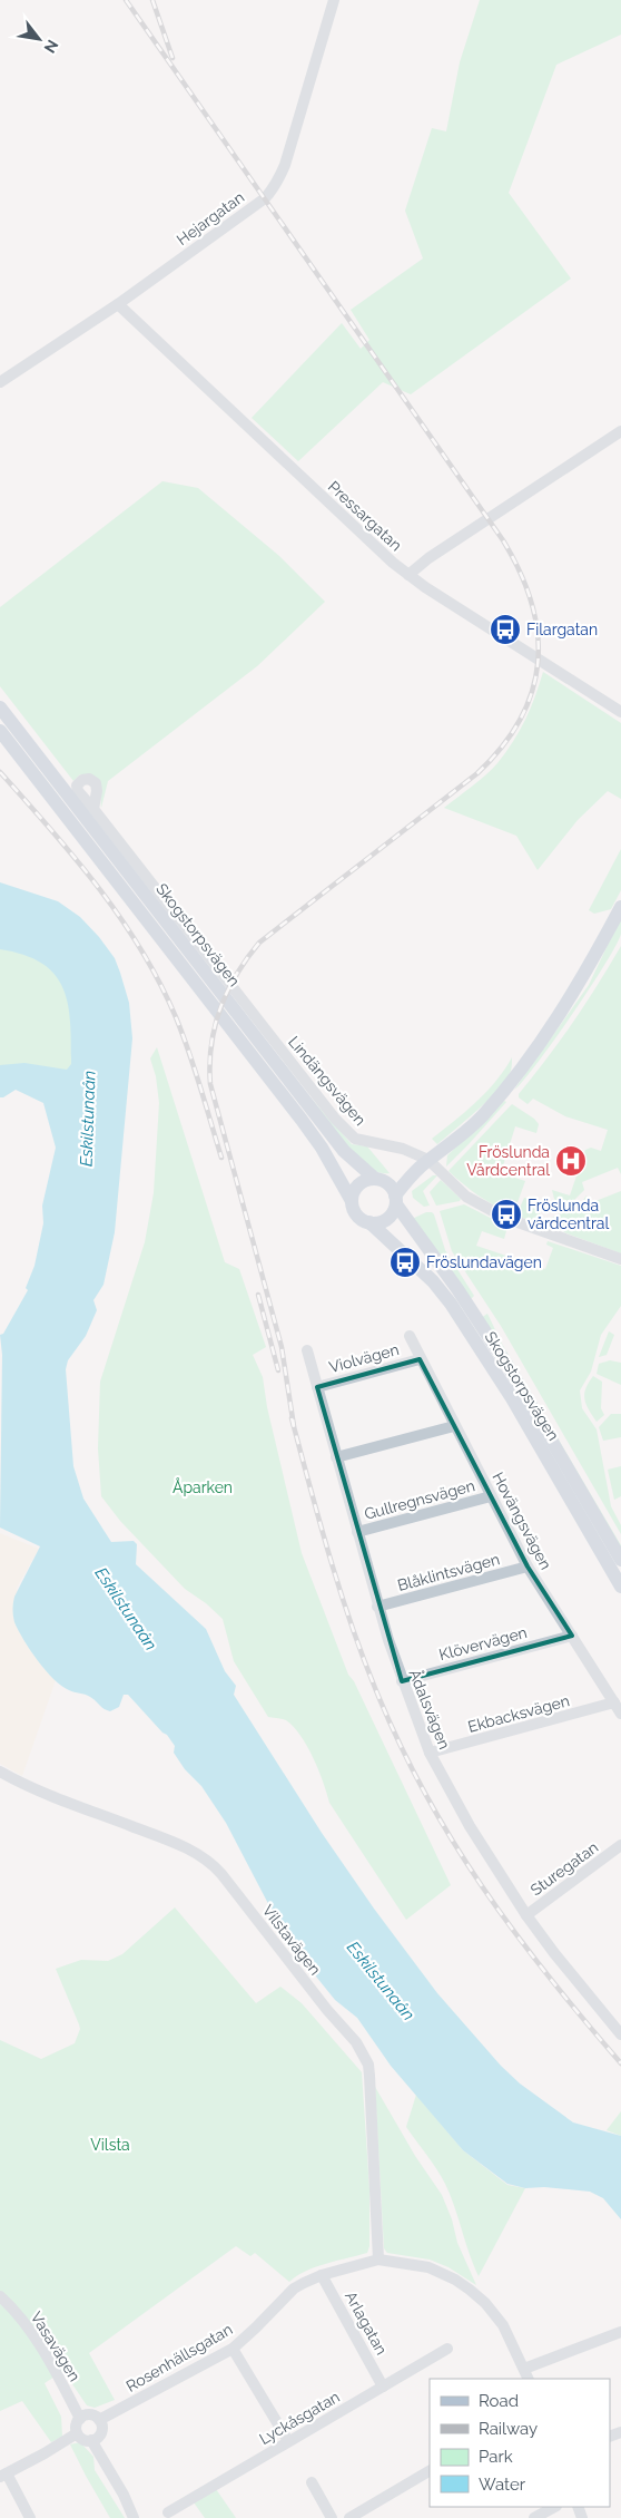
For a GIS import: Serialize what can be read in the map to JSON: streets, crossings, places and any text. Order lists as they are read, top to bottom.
{
  "streets": {
    "main road": ["Skogstorpsvägen"],
    "street": [
      "Hejargatan",
      "Pressargatan",
      "Lindängsvägen",
      "Violvägen",
      "Gullregnsvägen",
      "Hovängsvägen",
      "Blåklintsvägen",
      "Klövervägen",
      "Ådalsvägen",
      "Ekbacksvägen",
      "Sturegatan",
      "Vilstavägen",
      "Arlagatan",
      "Vasavägen",
      "Rosenhällsgatan",
      "Lyckåsgatan"
    ]
  },
  "crossings": [
    ["Hejargatan", "Pressargatan"],
    ["Violvägen", "Hovängsvägen"],
    ["Violvägen", "Ådalsvägen"],
    ["Gullregnsvägen", "Hovängsvägen"],
    ["Gullregnsvägen", "Ådalsvägen"],
    ["Hovängsvägen", "Blåklintsvägen"],
    ["Hovängsvägen", "Klövervägen"],
    ["Hovängsvägen", "Ekbacksvägen"],
    ["Blåklintsvägen", "Ådalsvägen"],
    ["Klövervägen", "Ådalsvägen"],
    ["Ådalsvägen", "Ekbacksvägen"],
    ["Ådalsvägen", "Sturegatan"],
    ["Vilstavägen", "Rosenhällsgatan"],
    ["Arlagatan", "Rosenhällsgatan"],
    ["Arlagatan", "Lyckåsgatan"],
    ["Vasavägen", "Rosenhällsgatan"]
  ],
  "water": ["Eskilstunaån"],
  "parks": ["Åparken", "Vilsta"],
  "places": {
    "bus stop": ["Filargatan", "Fröslunda vårdcentral", "Fröslundavägen"],
    "hospital": ["Fröslunda Vårdcentral"]
  },
  "legend": [
    "Road",
    "Railway",
    "Park",
    "Water"
  ],
  "north": "bottom right"
}
